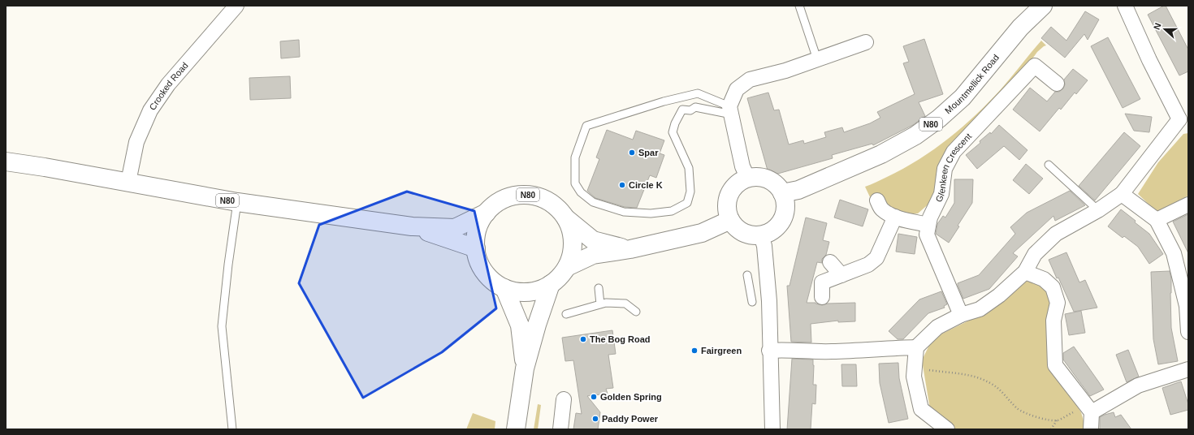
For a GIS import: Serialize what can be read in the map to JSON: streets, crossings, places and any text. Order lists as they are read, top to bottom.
{
  "streets": {
    "main road": ["Mountmellick Road", "N80"],
    "street": ["Crooked Road", "Glenkeen Crescent"]
  },
  "crossings": [
    ["Mountmellick Road", "N80"],
    ["Crooked Road", "N80"]
  ],
  "places": [
    "Spar",
    "Circle K",
    "The Bog Road",
    "Fairgreen",
    "Golden Spring",
    "Paddy Power"
  ],
  "north": "left"
}
